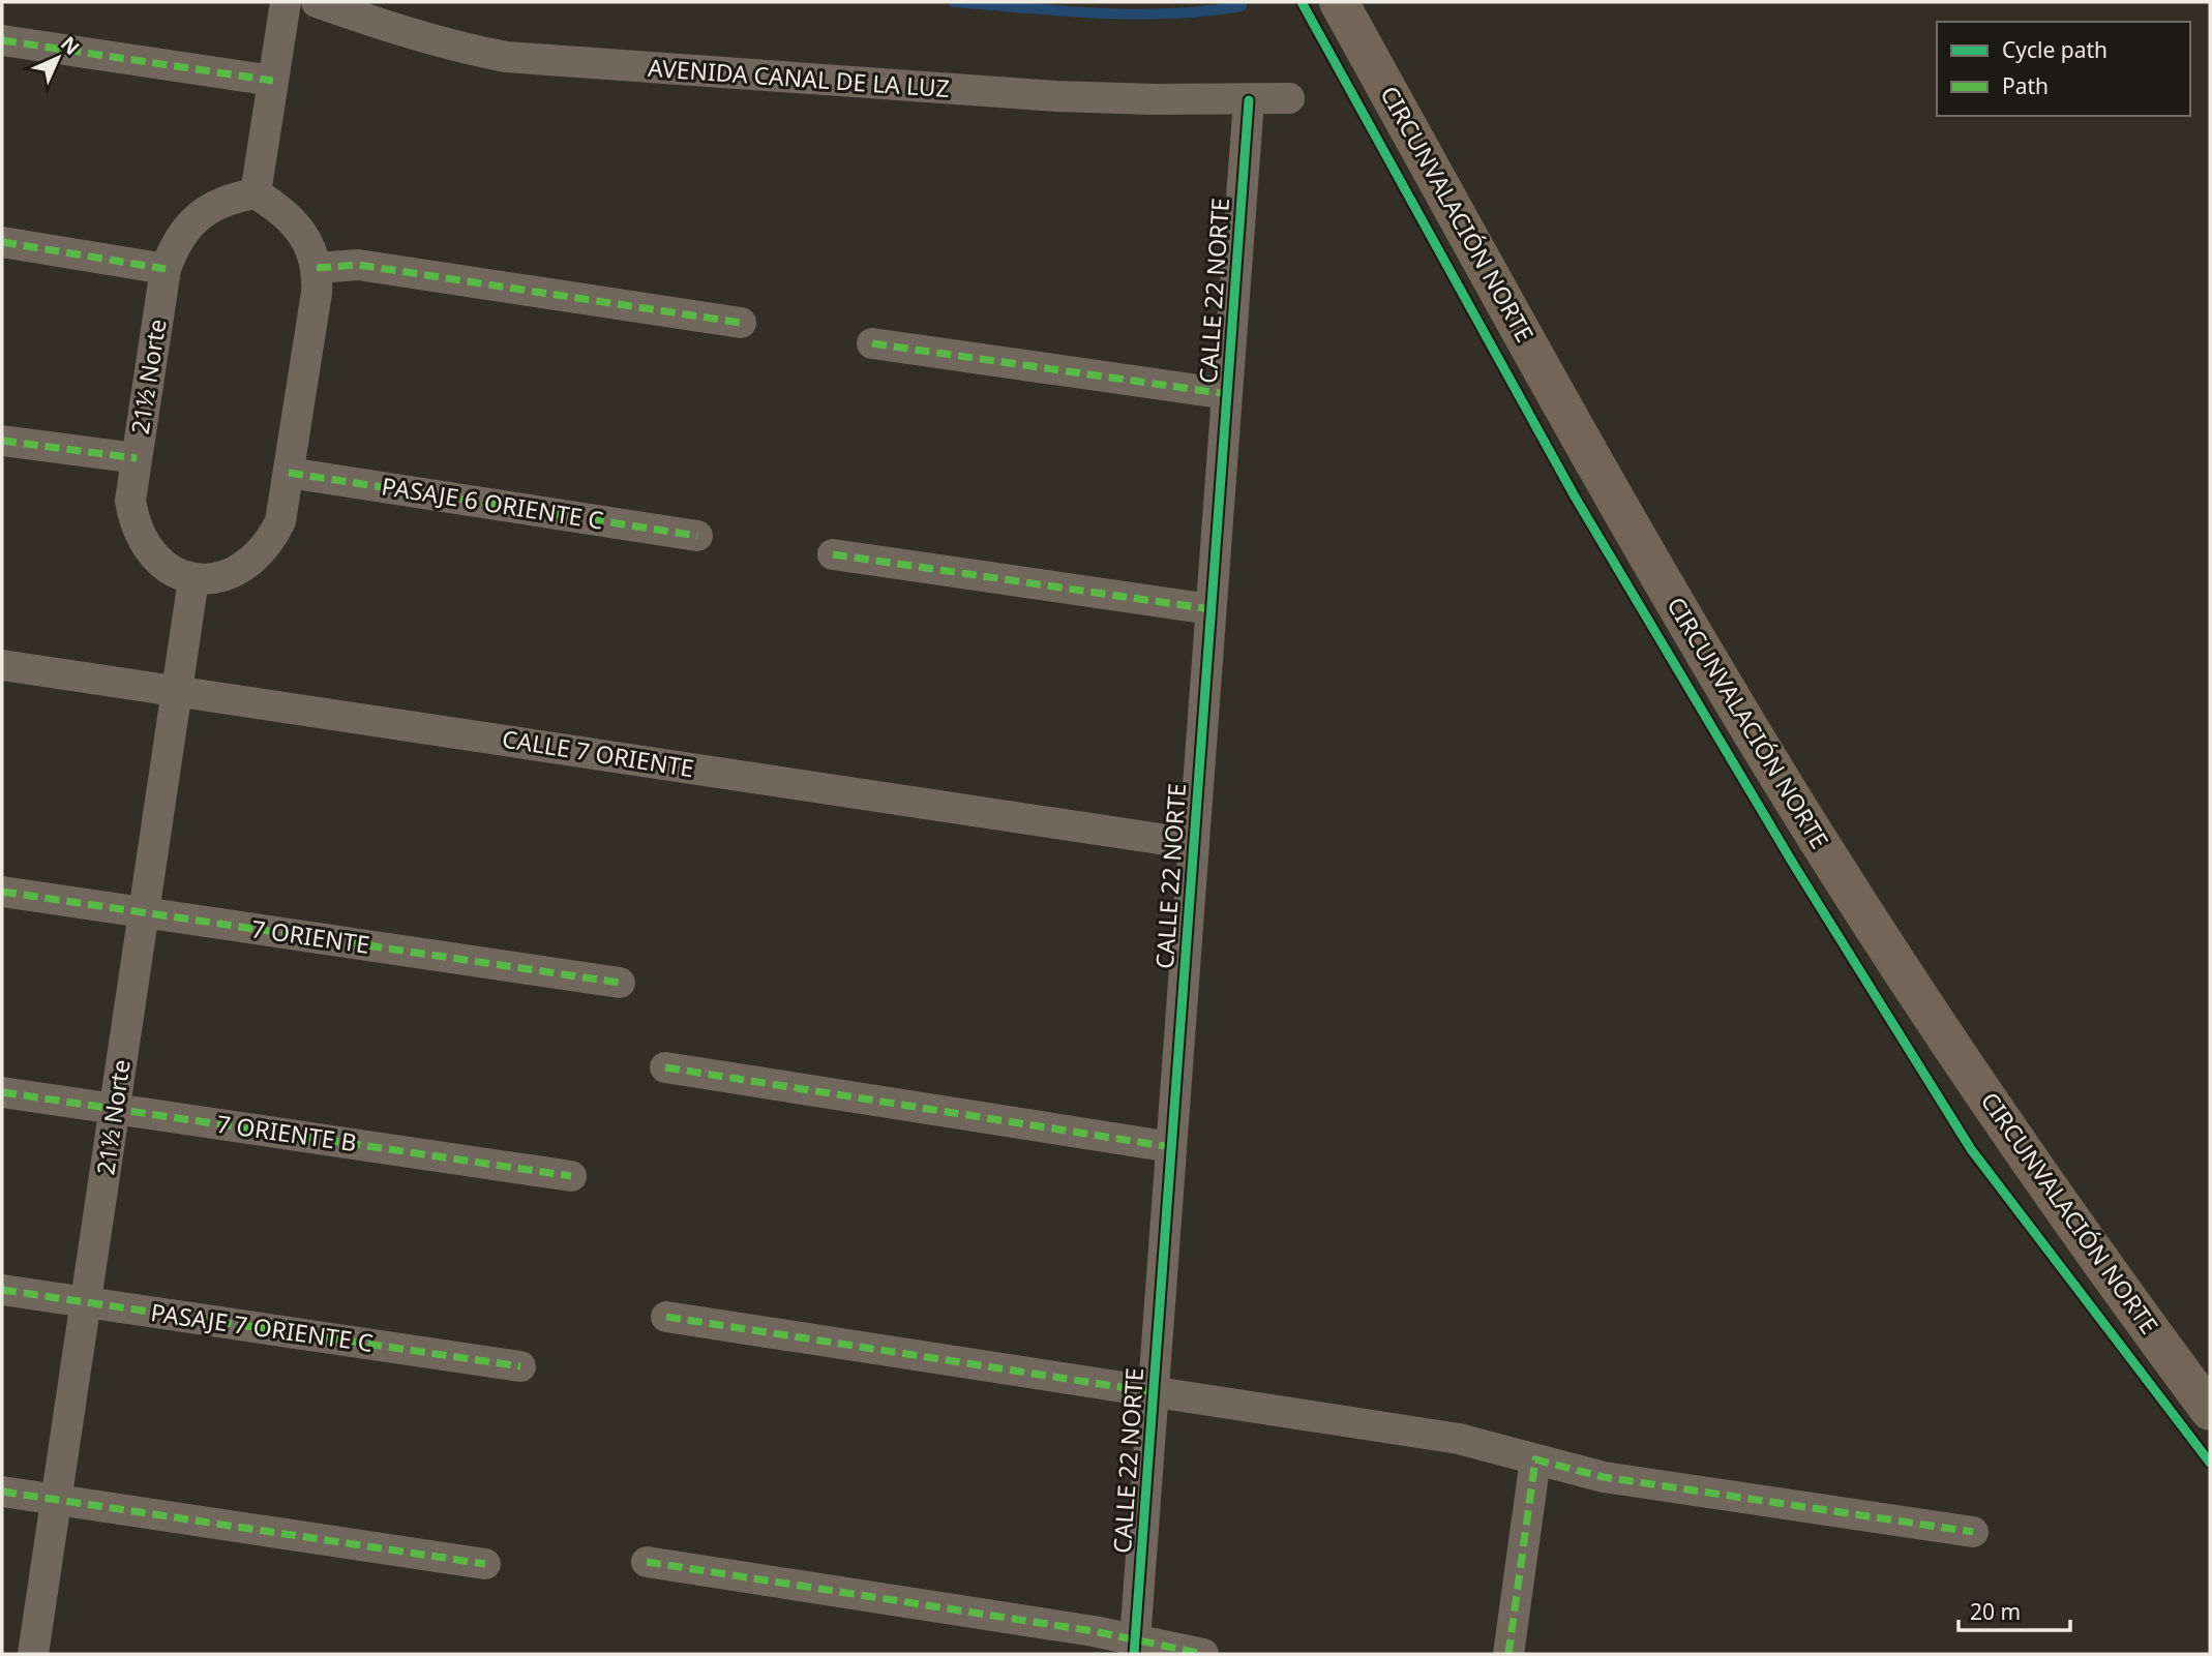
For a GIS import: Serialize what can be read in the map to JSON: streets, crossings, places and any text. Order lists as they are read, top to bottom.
{
  "streets": {
    "main road": ["CIRCUNVALACIÓN NORTE"],
    "street": [
      "AVENIDA CANAL DE LA LUZ",
      "CALLE 22 NORTE",
      "21½ Norte",
      "PASAJE 6 ORIENTE C",
      "CALLE 7 ORIENTE",
      "7 ORIENTE",
      "7 ORIENTE B",
      "PASAJE 7 ORIENTE C"
    ]
  },
  "crossings": [
    ["AVENIDA CANAL DE LA LUZ", "CALLE 22 NORTE"],
    ["CALLE 22 NORTE", "CALLE 7 ORIENTE"],
    ["21½ Norte", "CALLE 7 ORIENTE"],
    ["21½ Norte", "7 ORIENTE"],
    ["21½ Norte", "7 ORIENTE B"],
    ["21½ Norte", "PASAJE 7 ORIENTE C"]
  ],
  "legend": ["Cycle path", "Path"],
  "scale_bar": "20 m",
  "north": "top right"
}
